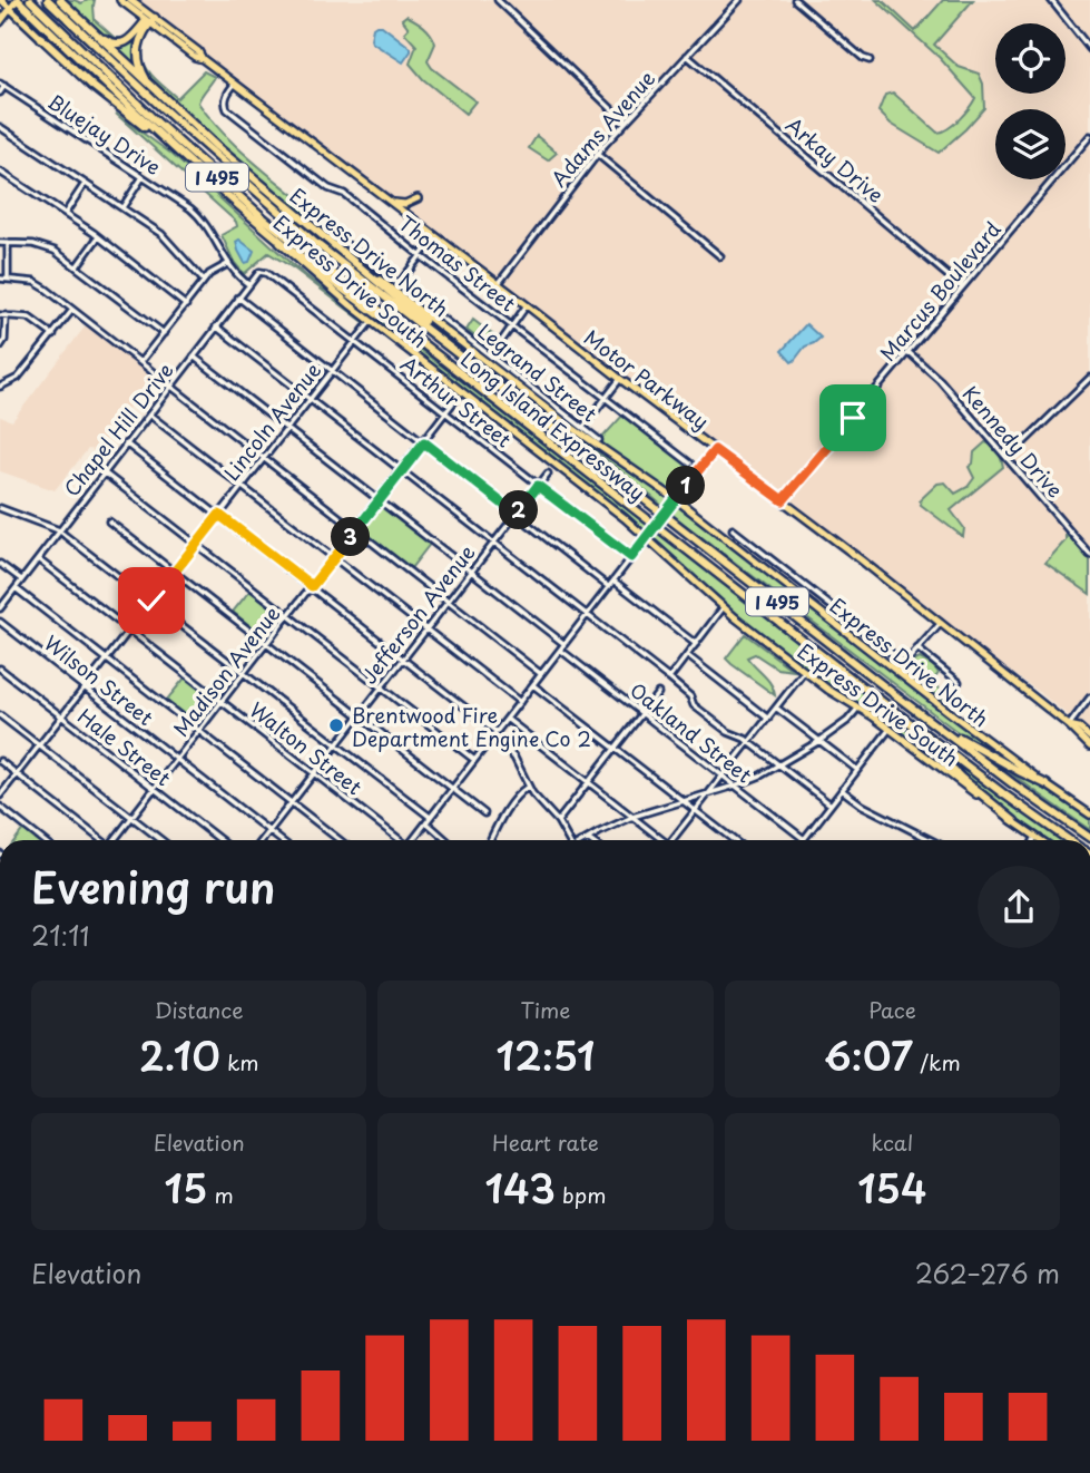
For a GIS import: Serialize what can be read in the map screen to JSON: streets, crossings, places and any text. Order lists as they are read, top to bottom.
{
  "streets": {
    "highway": [
      "I 495",
      "Express Drive North",
      "Express Drive South",
      "Long Island Expressway"
    ],
    "main road": ["Motor Parkway"],
    "street": [
      "Adams Avenue",
      "Bluejay Drive",
      "Arkay Drive",
      "Thomas Street",
      "Marcus Boulevard",
      "Legrand Street",
      "Arthur Street",
      "Lincoln Avenue",
      "Chapel Hill Drive",
      "Kennedy Drive",
      "Jefferson Avenue",
      "Madison Avenue",
      "Wilson Street",
      "Oakland Street",
      "Hale Street",
      "Walton Street"
    ]
  },
  "crossings": [
    ["Adams Avenue", "Arkay Drive"],
    ["Adams Avenue", "Motor Parkway"],
    ["Bluejay Drive", "Chapel Hill Drive"],
    ["Arkay Drive", "Marcus Boulevard"],
    ["Thomas Street", "Motor Parkway"],
    ["Express Drive South", "Long Island Expressway"],
    ["Marcus Boulevard", "Motor Parkway"],
    ["Marcus Boulevard", "Kennedy Drive"],
    ["Arthur Street", "Lincoln Avenue"],
    ["Arthur Street", "Chapel Hill Drive"],
    ["Arthur Street", "Jefferson Avenue"],
    ["Arthur Street", "Madison Avenue"],
    ["Lincoln Avenue", "Wilson Street"],
    ["Lincoln Avenue", "Hale Street"],
    ["Lincoln Avenue", "Walton Street"],
    ["Chapel Hill Drive", "Walton Street"],
    ["Jefferson Avenue", "Wilson Street"],
    ["Jefferson Avenue", "Walton Street"],
    ["Madison Avenue", "Wilson Street"],
    ["Madison Avenue", "Hale Street"],
    ["Madison Avenue", "Walton Street"]
  ],
  "places": ["Brentwood Fire Department Engine Co 2"],
  "page": {
    "pins": ["1", "2", "3"],
    "heading": ["Evening run", "21:11"],
    "stats": [
      ["Distance", "2.10 km"],
      ["Time", "12:51"],
      ["Pace", "6:07 /km"],
      ["Elevation", "15 m"],
      ["Heart rate", "143 bpm"],
      ["kcal", "154"]
    ],
    "chart": ["Elevation", "262–276 m"]
  }
}
